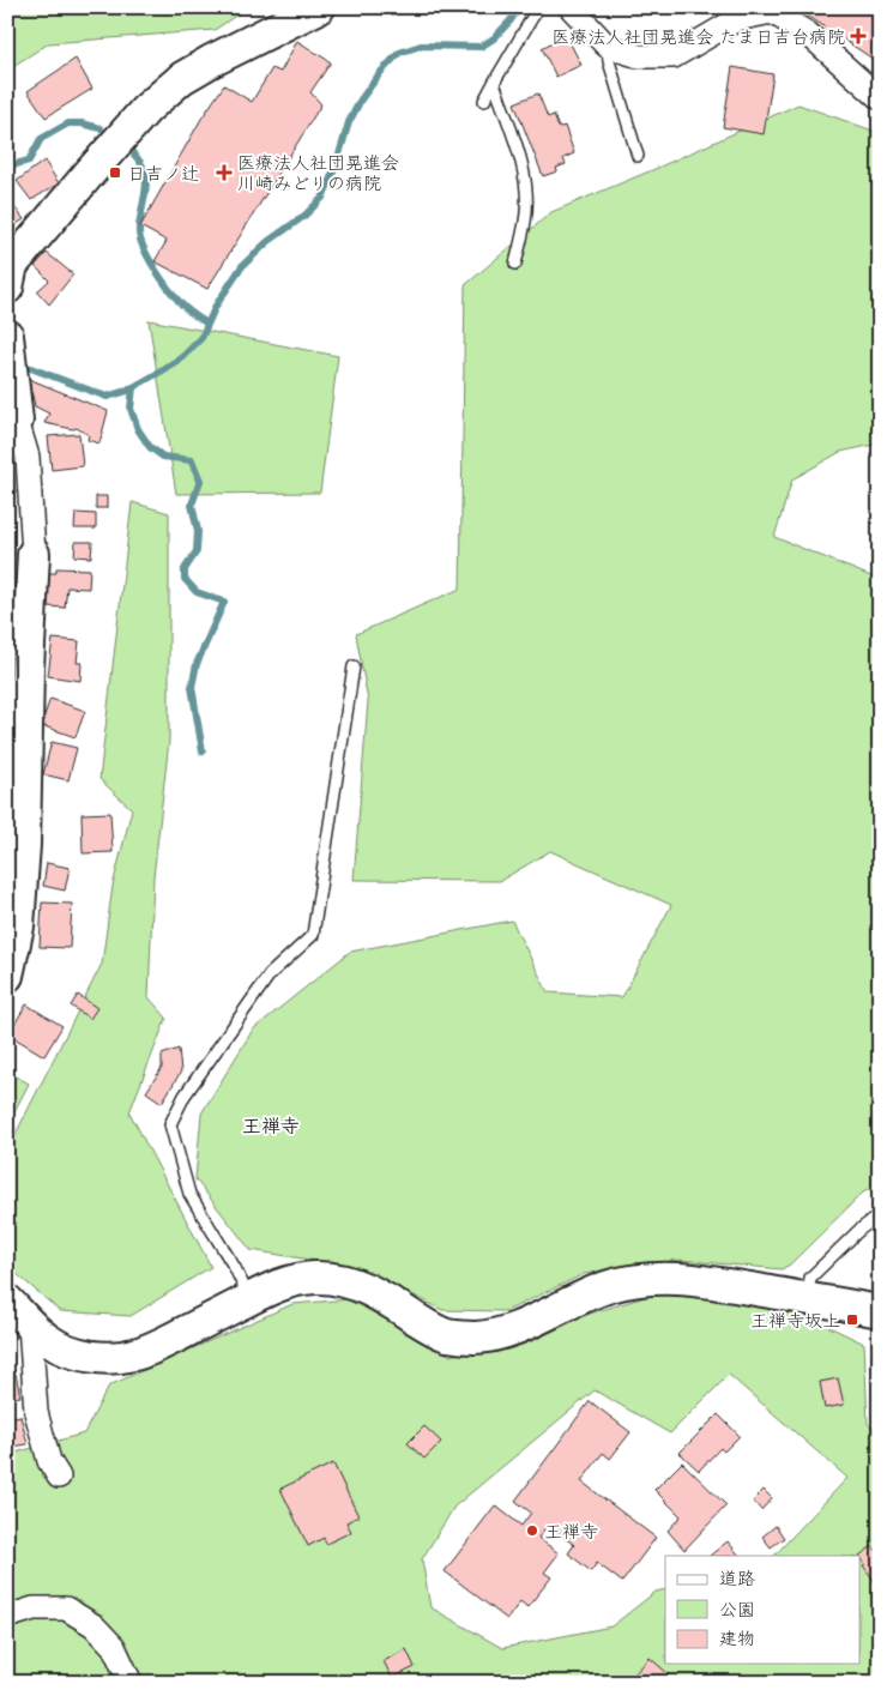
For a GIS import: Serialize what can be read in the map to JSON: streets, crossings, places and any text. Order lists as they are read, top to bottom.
{
  "districts": ["王禅寺"],
  "places": {
    "health": ["医療法人社団晃進会 たま日吉台病院", "医療法人社団晃進会 川崎みどりの病院"],
    "transit": ["日吉ノ辻", "王禅寺坂上"],
    "other": ["王禅寺"]
  },
  "legend": ["道路", "公園", "建物"]
}
